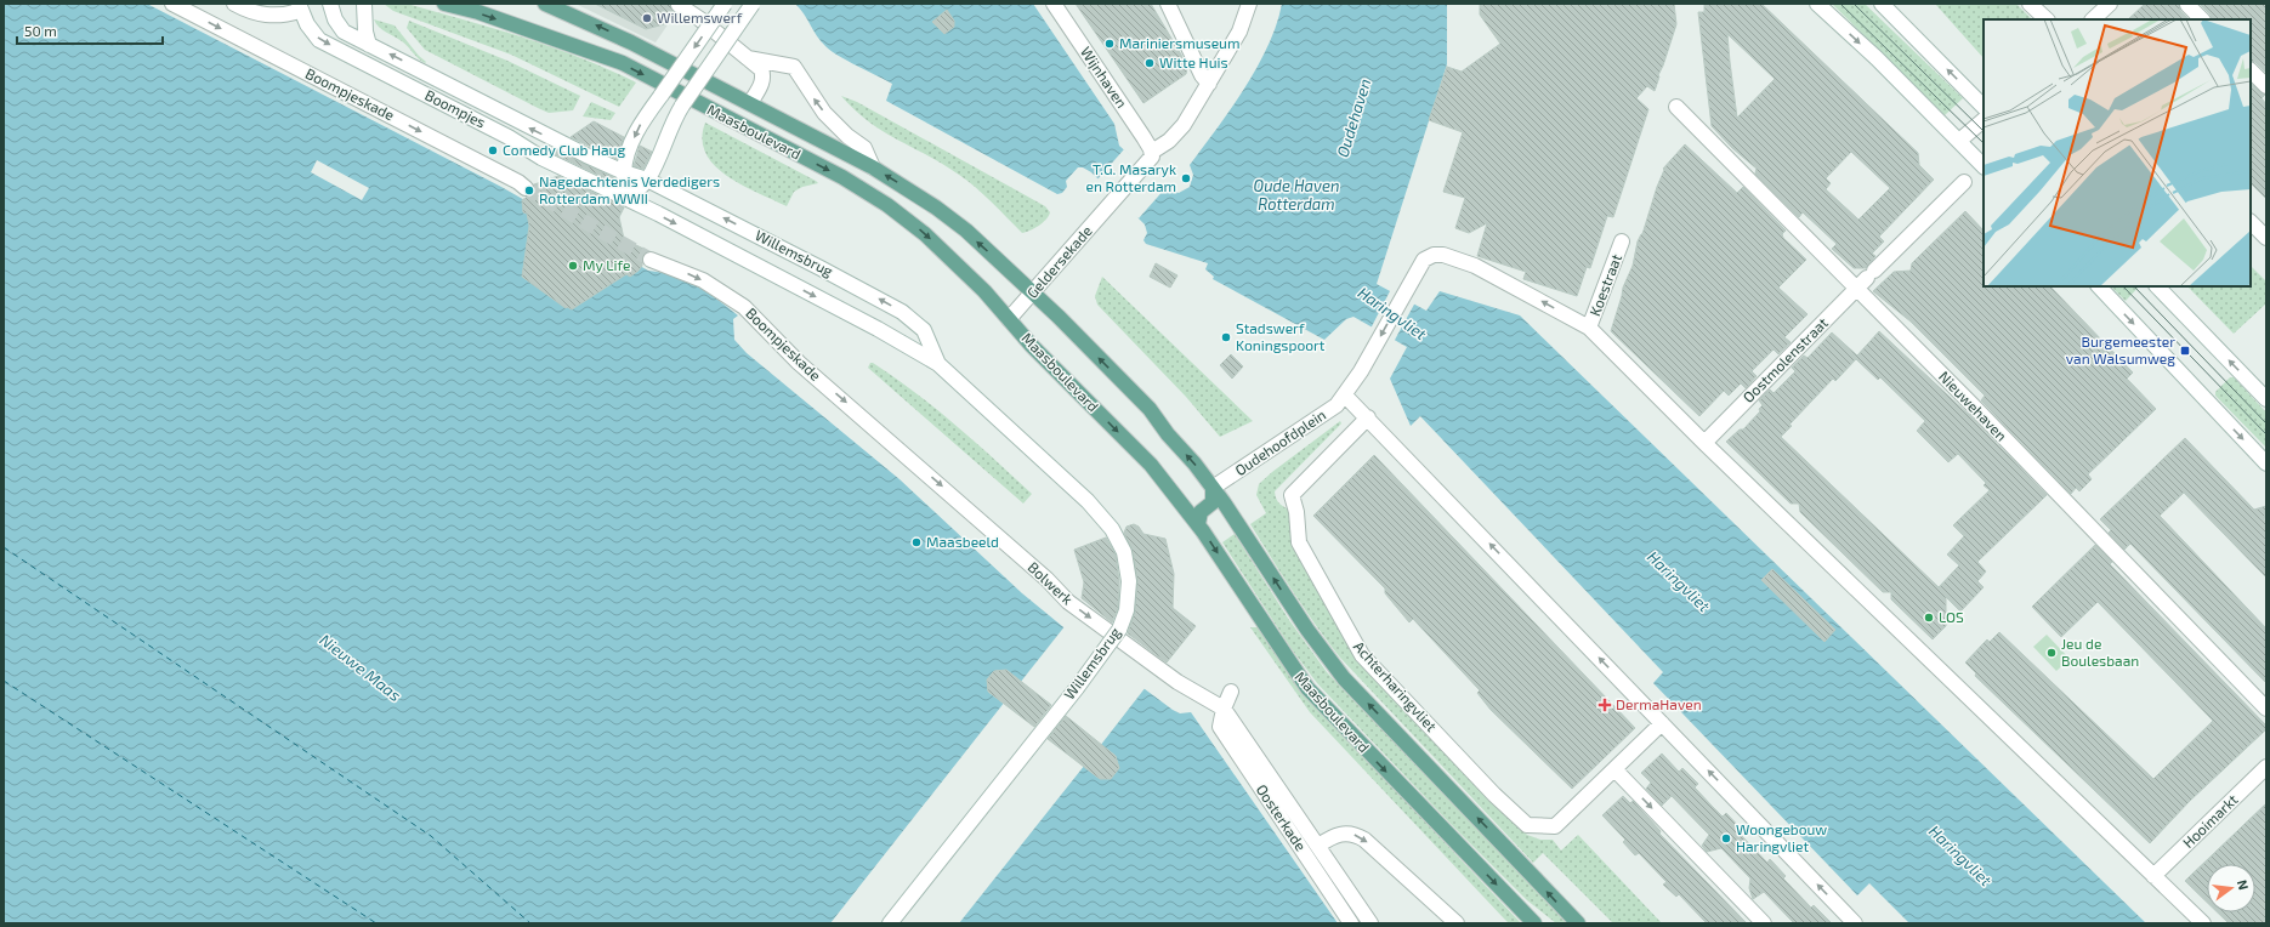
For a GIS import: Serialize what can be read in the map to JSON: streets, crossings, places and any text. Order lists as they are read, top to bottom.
{
  "streets": {
    "main road": ["Maasboulevard"],
    "street": [
      "Wijnhaven",
      "Boompjeskade",
      "Boompjes",
      "Willemsbrug",
      "Geldersekade",
      "Koestraat",
      "Oostmolenstraat",
      "Nieuwehaven",
      "Oudehoofdplein",
      "Bolwerk",
      "Achterharingvliet",
      "Oosterkade",
      "Hooimarkt"
    ]
  },
  "crossings": [
    ["Wijnhaven", "Geldersekade"],
    ["Boompjeskade", "Bolwerk"],
    ["Boompjes", "Willemsbrug"],
    ["Maasboulevard", "Geldersekade"],
    ["Maasboulevard", "Oudehoofdplein"],
    ["Oostmolenstraat", "Nieuwehaven"],
    ["Bolwerk", "Oosterkade"]
  ],
  "one_way": ["Boompjeskade", "Bolwerk"],
  "water": [
    "Oudehaven",
    "Oude Haven Rotterdam",
    "Haringvliet",
    "Nieuwe Maas"
  ],
  "places": {
    "other": [
      "Willemswerf",
      "Mariniersmuseum",
      "Witte Huis",
      "Comedy Club Haug",
      "T.G. Masaryk en Rotterdam",
      "Nagedachtenis Verdedigers Rotterdam WWII",
      "My Life",
      "Stadswerf Koningspoort",
      "Maasbeeld",
      "LOS",
      "Jeu de Boulesbaan",
      "Woongebouw Haringvliet"
    ],
    "transit": ["Burgemeester van Walsumweg"],
    "health": ["DermaHaven"]
  },
  "scale_bar": "50 m",
  "north": "right"
}
